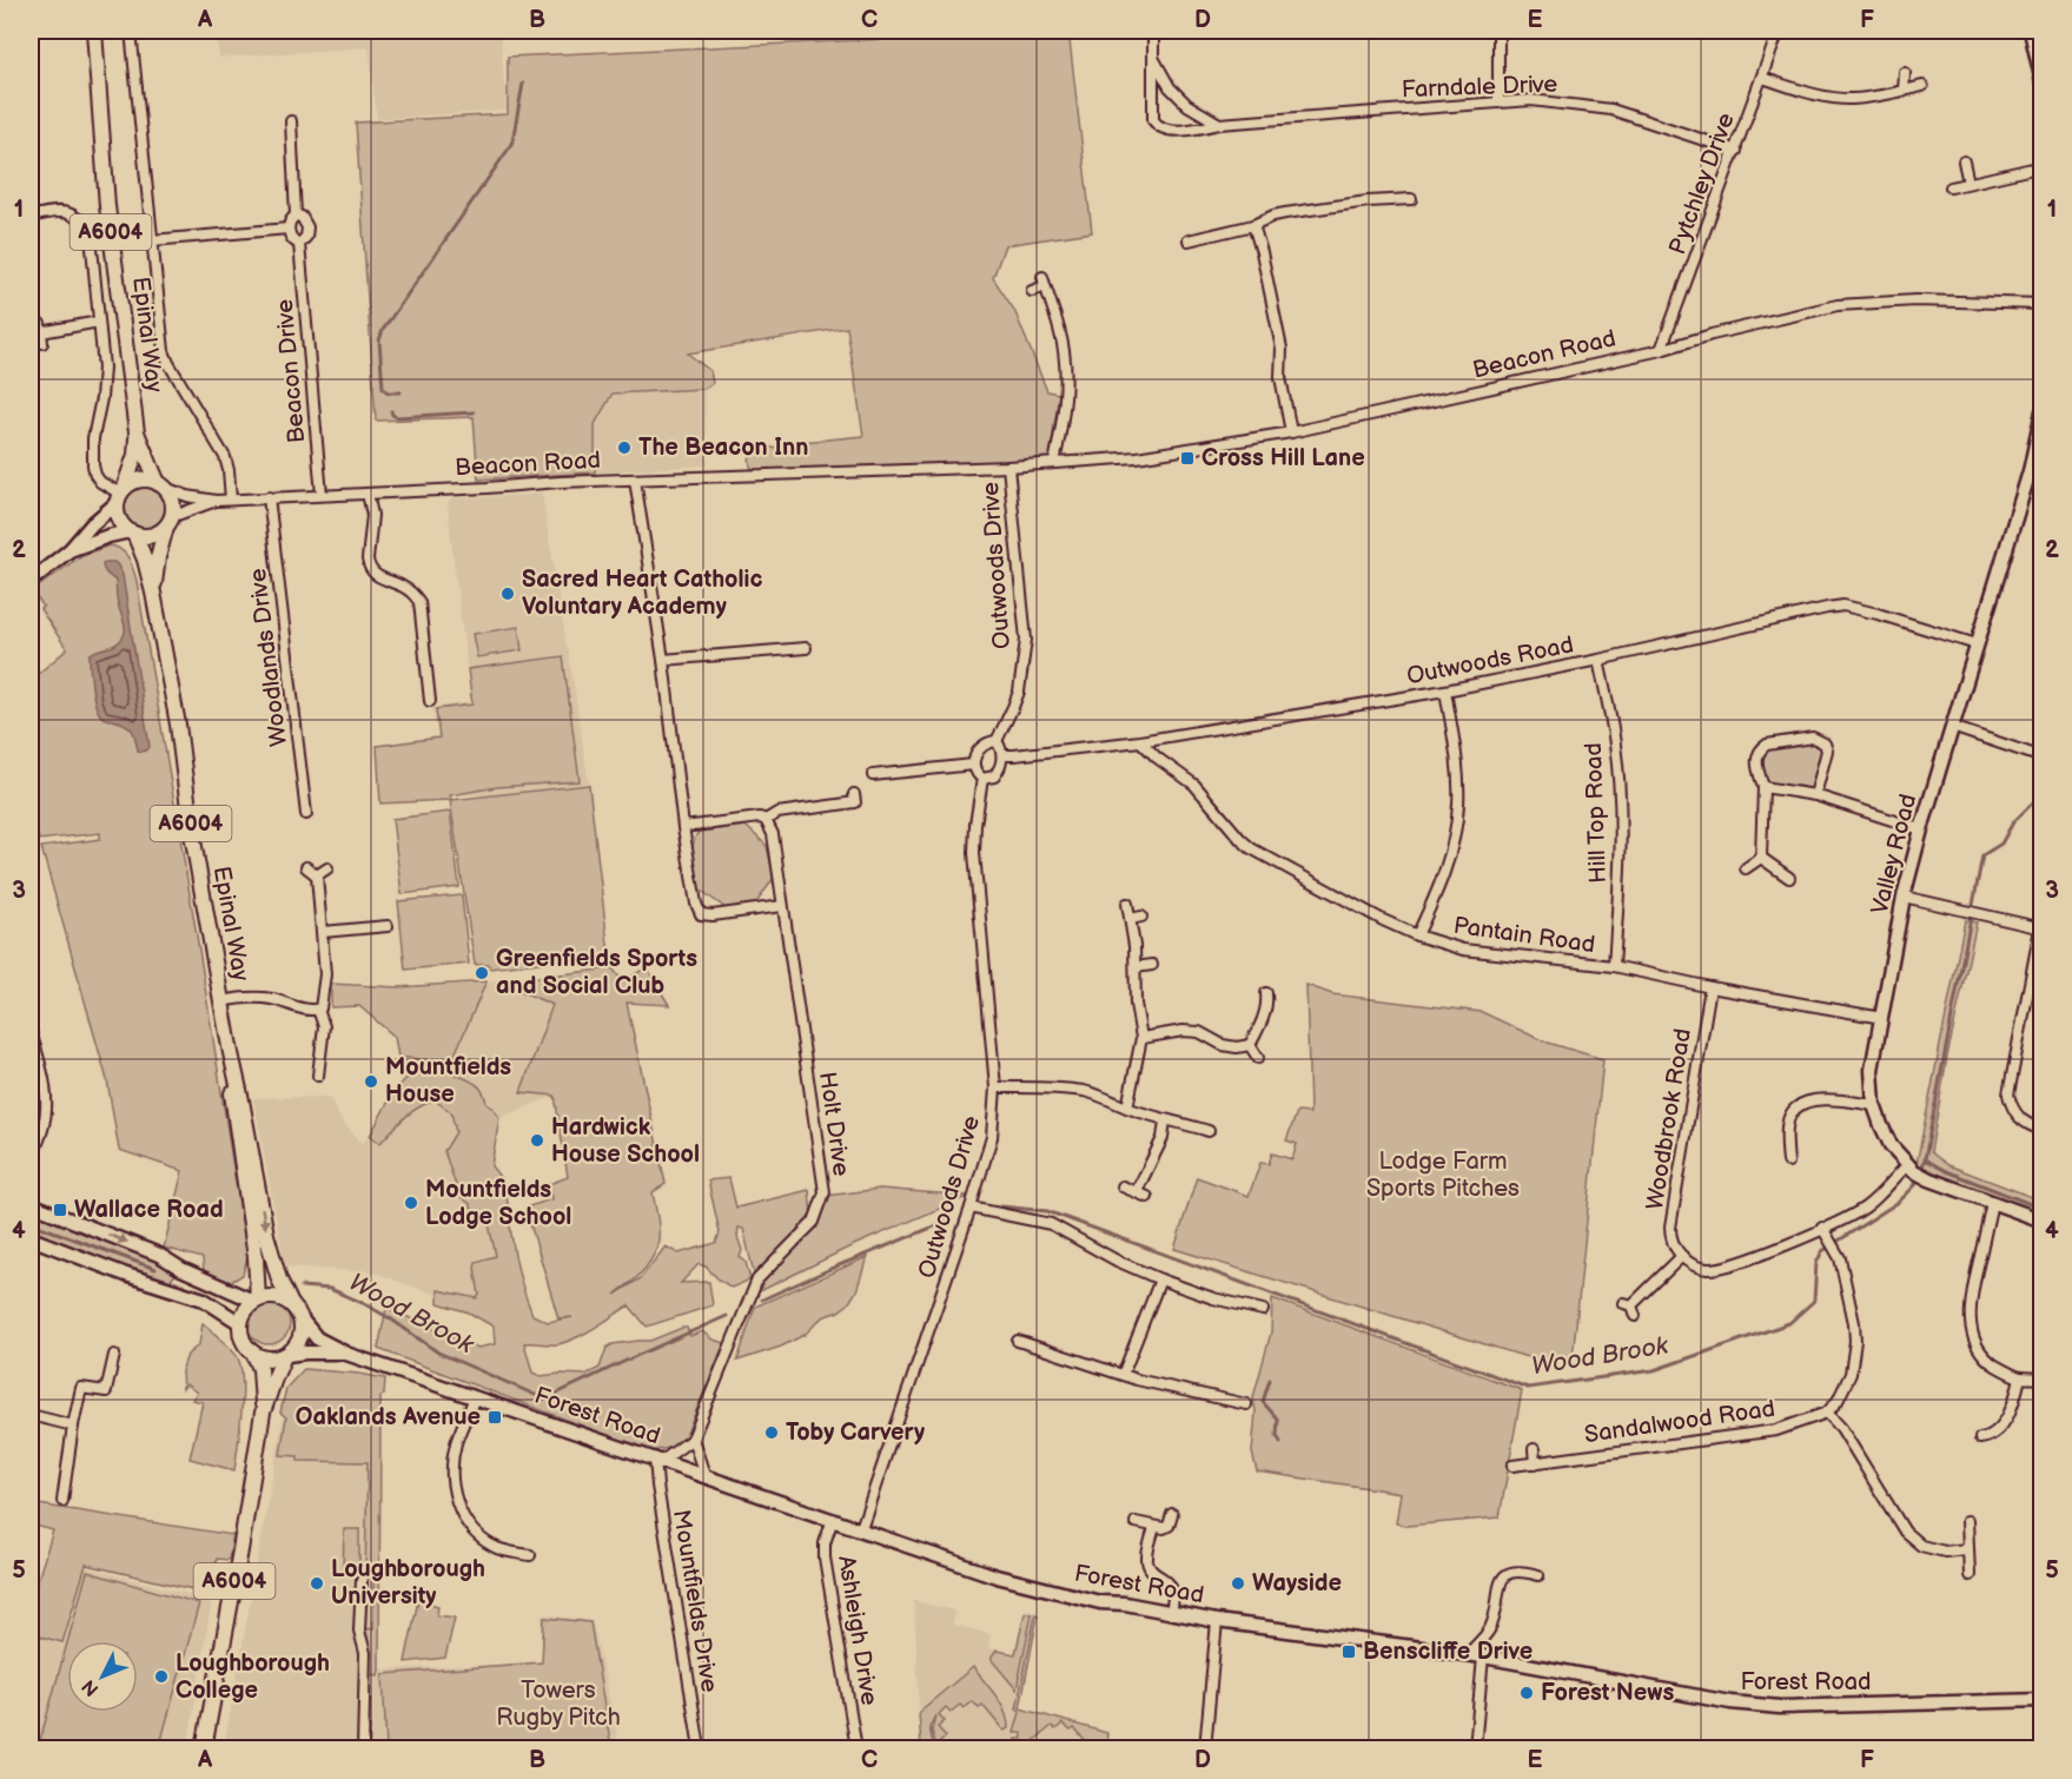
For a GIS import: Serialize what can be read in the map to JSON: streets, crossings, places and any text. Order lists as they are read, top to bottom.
{
  "streets": {
    "main road": ["A6004", "Epinal Way"],
    "street": [
      "Farndale Drive",
      "Pytchley Drive",
      "Beacon Road",
      "Beacon Drive",
      "Outwoods Drive",
      "Woodlands Drive",
      "Outwoods Road",
      "Hill Top Road",
      "Valley Road",
      "Pantain Road",
      "Woodbrook Road",
      "Holt Drive",
      "Forest Road",
      "Sandalwood Road",
      "Mountfields Drive",
      "Ashleigh Drive"
    ]
  },
  "crossings": [
    ["Farndale Drive", "Pytchley Drive"],
    ["Pytchley Drive", "Beacon Road"],
    ["A6004", "Epinal Way"],
    ["A6004", "Forest Road"],
    ["Epinal Way", "Beacon Road"],
    ["Epinal Way", "Forest Road"],
    ["Beacon Road", "Beacon Drive"],
    ["Beacon Road", "Outwoods Drive"],
    ["Beacon Road", "Woodlands Drive"],
    ["Outwoods Drive", "Outwoods Road"],
    ["Outwoods Drive", "Forest Road"],
    ["Outwoods Road", "Hill Top Road"],
    ["Outwoods Road", "Valley Road"],
    ["Outwoods Road", "Pantain Road"],
    ["Hill Top Road", "Pantain Road"],
    ["Valley Road", "Pantain Road"],
    ["Pantain Road", "Woodbrook Road"],
    ["Forest Road", "Mountfields Drive"],
    ["Forest Road", "Ashleigh Drive"]
  ],
  "water": ["Wood Brook"],
  "parks": ["Lodge Farm Sports Pitches", "Towers Rugby Pitch"],
  "places": {
    "other": [
      "The Beacon Inn",
      "Sacred Heart Catholic Voluntary Academy",
      "Greenfields Sports and Social Club",
      "Mountfields House",
      "Hardwick House School",
      "Mountfields Lodge School",
      "Toby Carvery",
      "Loughborough University",
      "Wayside",
      "Loughborough College",
      "Forest News"
    ],
    "transit": [
      "Cross Hill Lane",
      "Wallace Road",
      "Oaklands Avenue",
      "Benscliffe Drive"
    ]
  },
  "north": "bottom left",
  "grid": {
    "columns": [
      "A",
      "B",
      "C",
      "D",
      "E",
      "F"
    ],
    "rows": [
      "1",
      "2",
      "3",
      "4",
      "5"
    ]
  }
}
